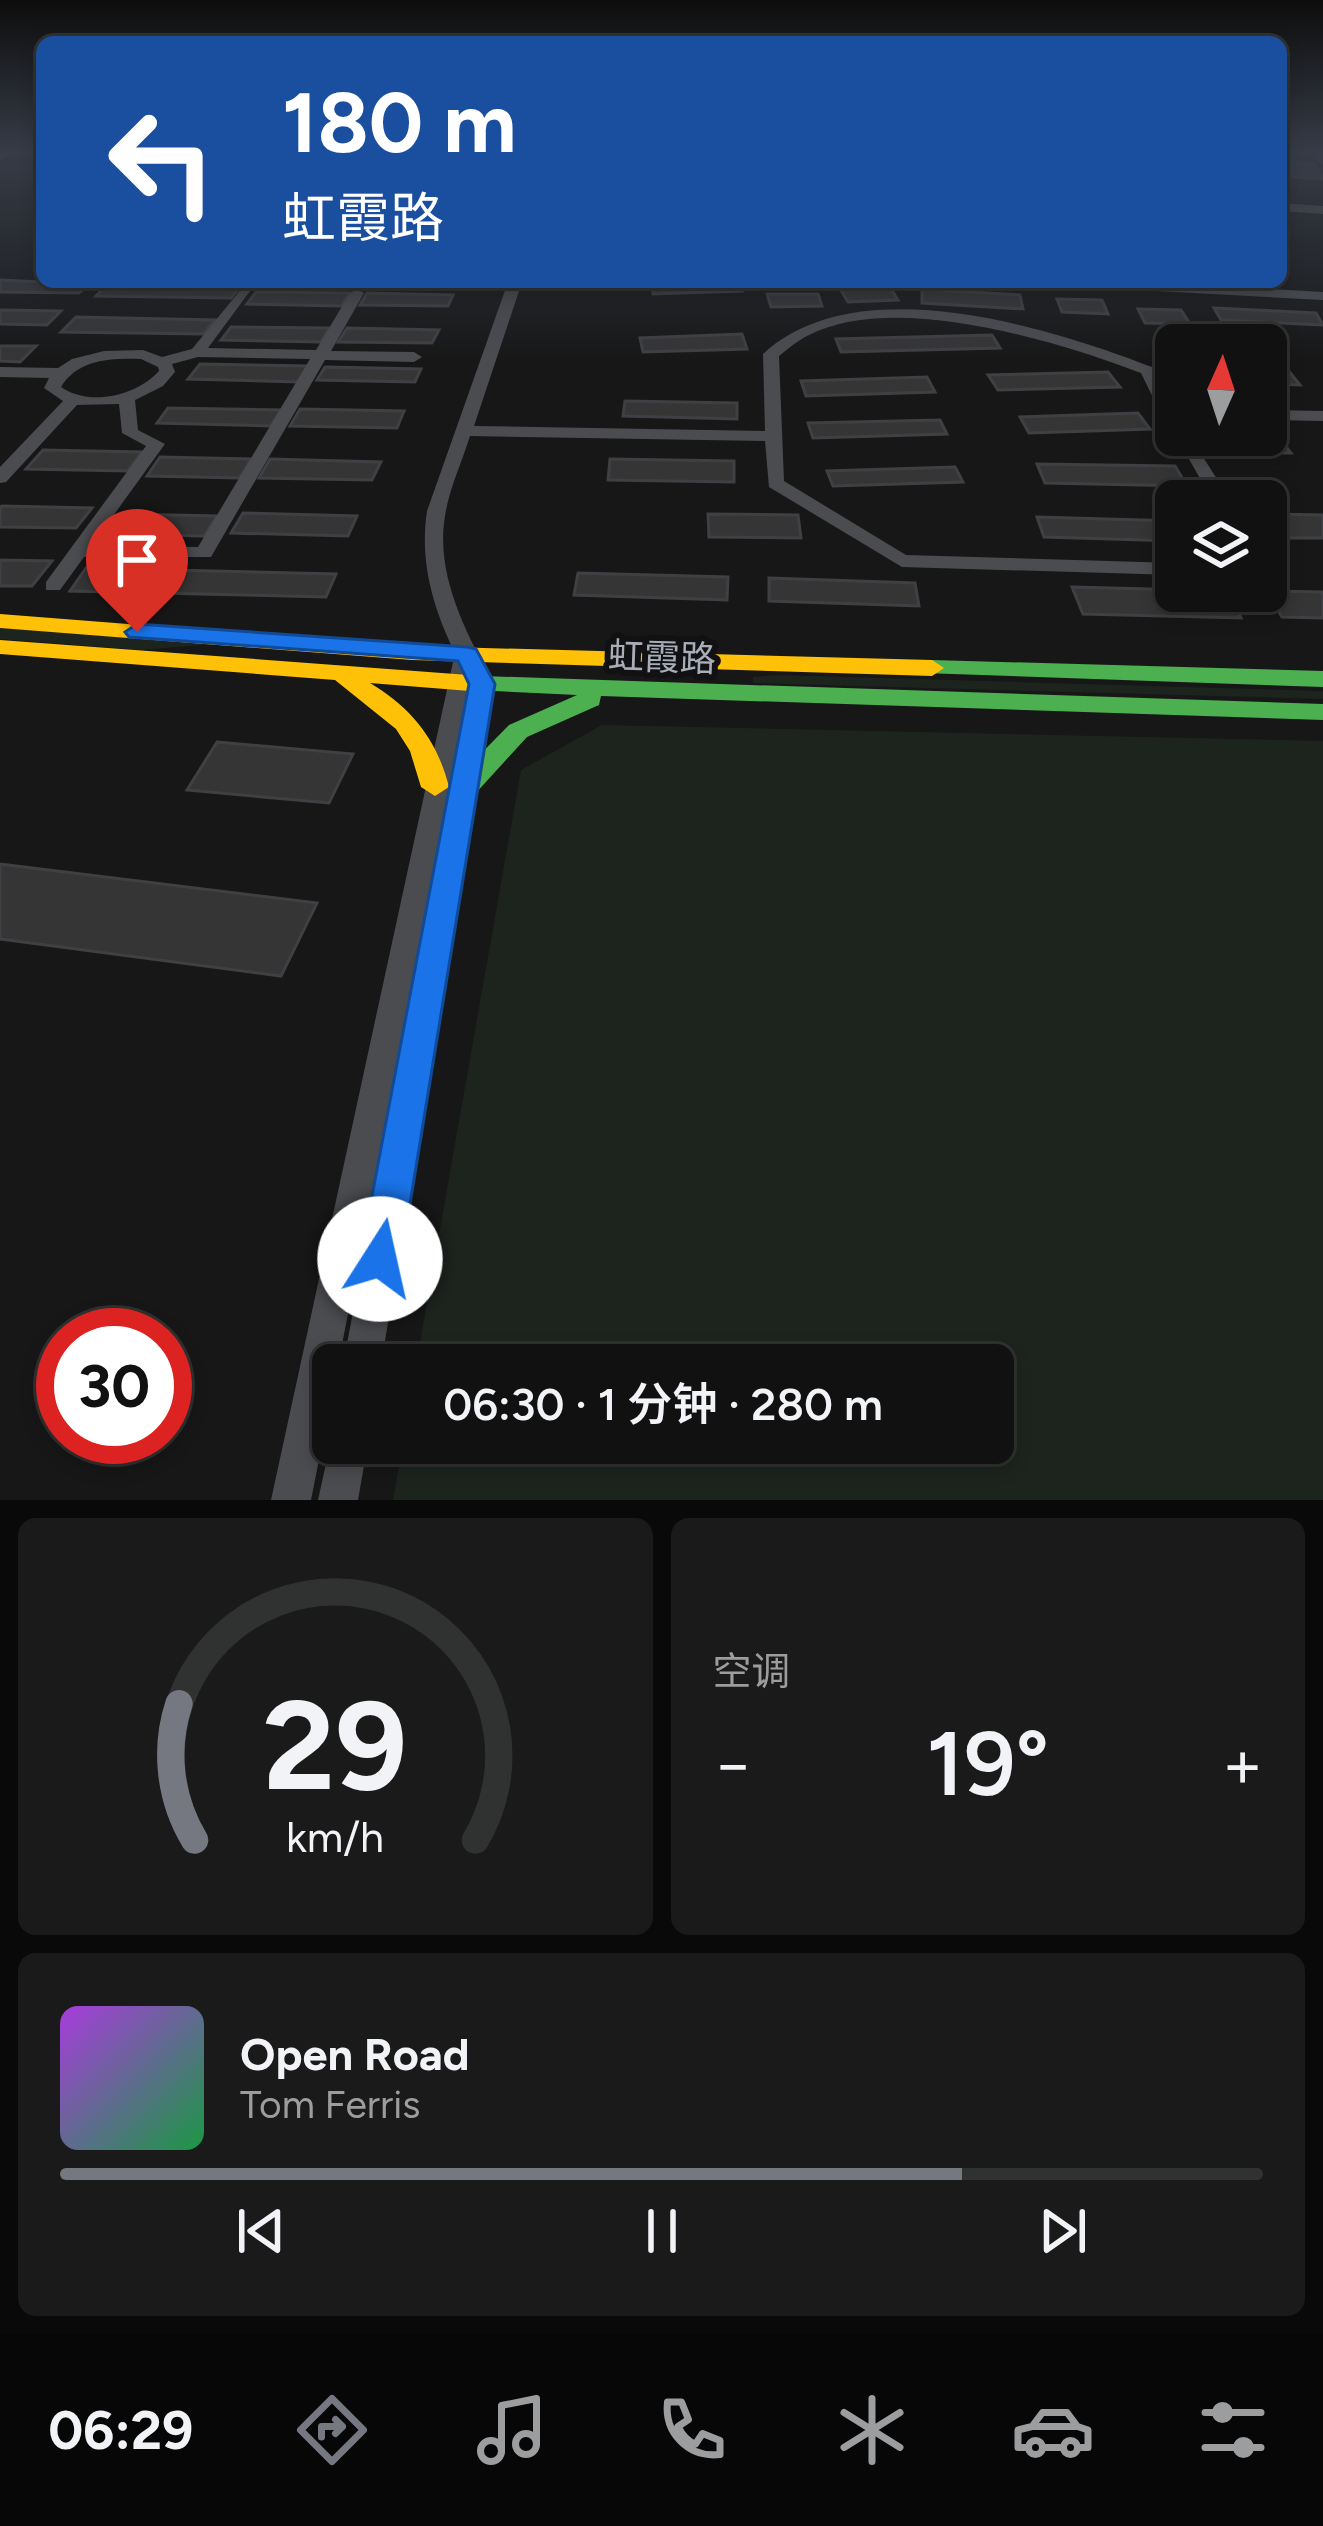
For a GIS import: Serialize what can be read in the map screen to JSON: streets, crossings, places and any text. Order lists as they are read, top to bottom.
{
  "streets": {
    "street": ["虹霞路"]
  },
  "north": "top",
  "page": {
    "turn": ["180 m", "虹霞路"],
    "limit": "30",
    "trip": "06:30 · 1 分钟 · 280 m",
    "tile": "空调",
    "heat": ["−", "19°", "+"],
    "song": ["Open Road", "Tom Ferris"],
    "tabs": "06:29",
    "gauge": ["29", "km/h"]
  }
}
